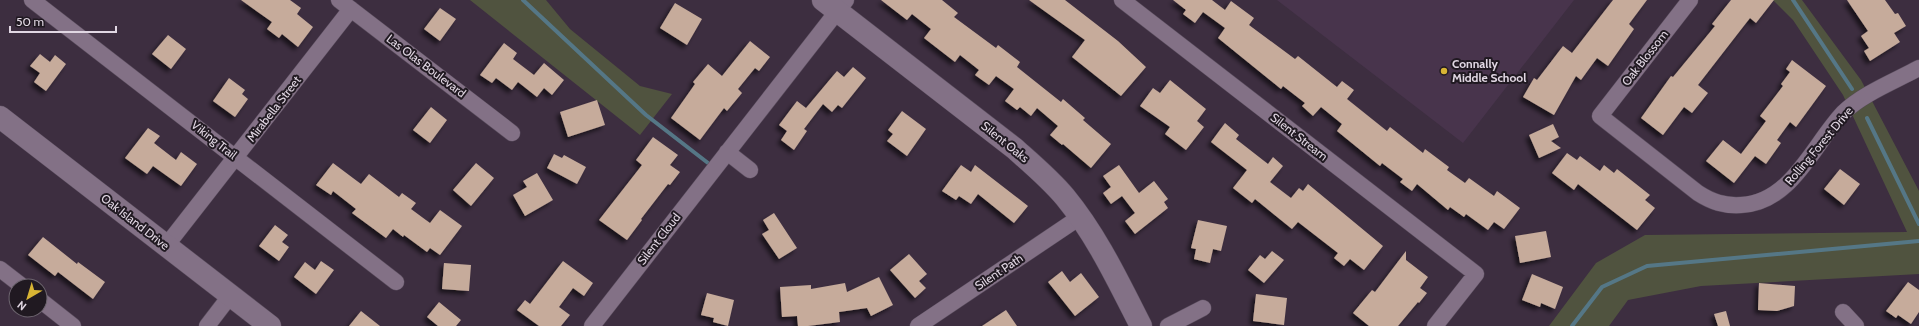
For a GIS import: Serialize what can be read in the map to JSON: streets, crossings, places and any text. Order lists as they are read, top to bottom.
{
  "streets": {
    "street": [
      "Oak Blossom",
      "Las Olas Boulevard",
      "Mirabella Street",
      "Silent Stream",
      "Viking Trail",
      "Silent Oaks",
      "Rolling Forest Drive",
      "Oak Island Drive",
      "Silent Cloud",
      "Silent Path"
    ]
  },
  "crossings": [
    ["Oak Blossom", "Rolling Forest Drive"],
    ["Las Olas Boulevard", "Mirabella Street"],
    ["Mirabella Street", "Viking Trail"],
    ["Mirabella Street", "Oak Island Drive"],
    ["Silent Oaks", "Silent Cloud"],
    ["Silent Oaks", "Silent Path"]
  ],
  "places": ["Connally Middle School"],
  "scale_bar": "50 m",
  "north": "bottom left"
}
